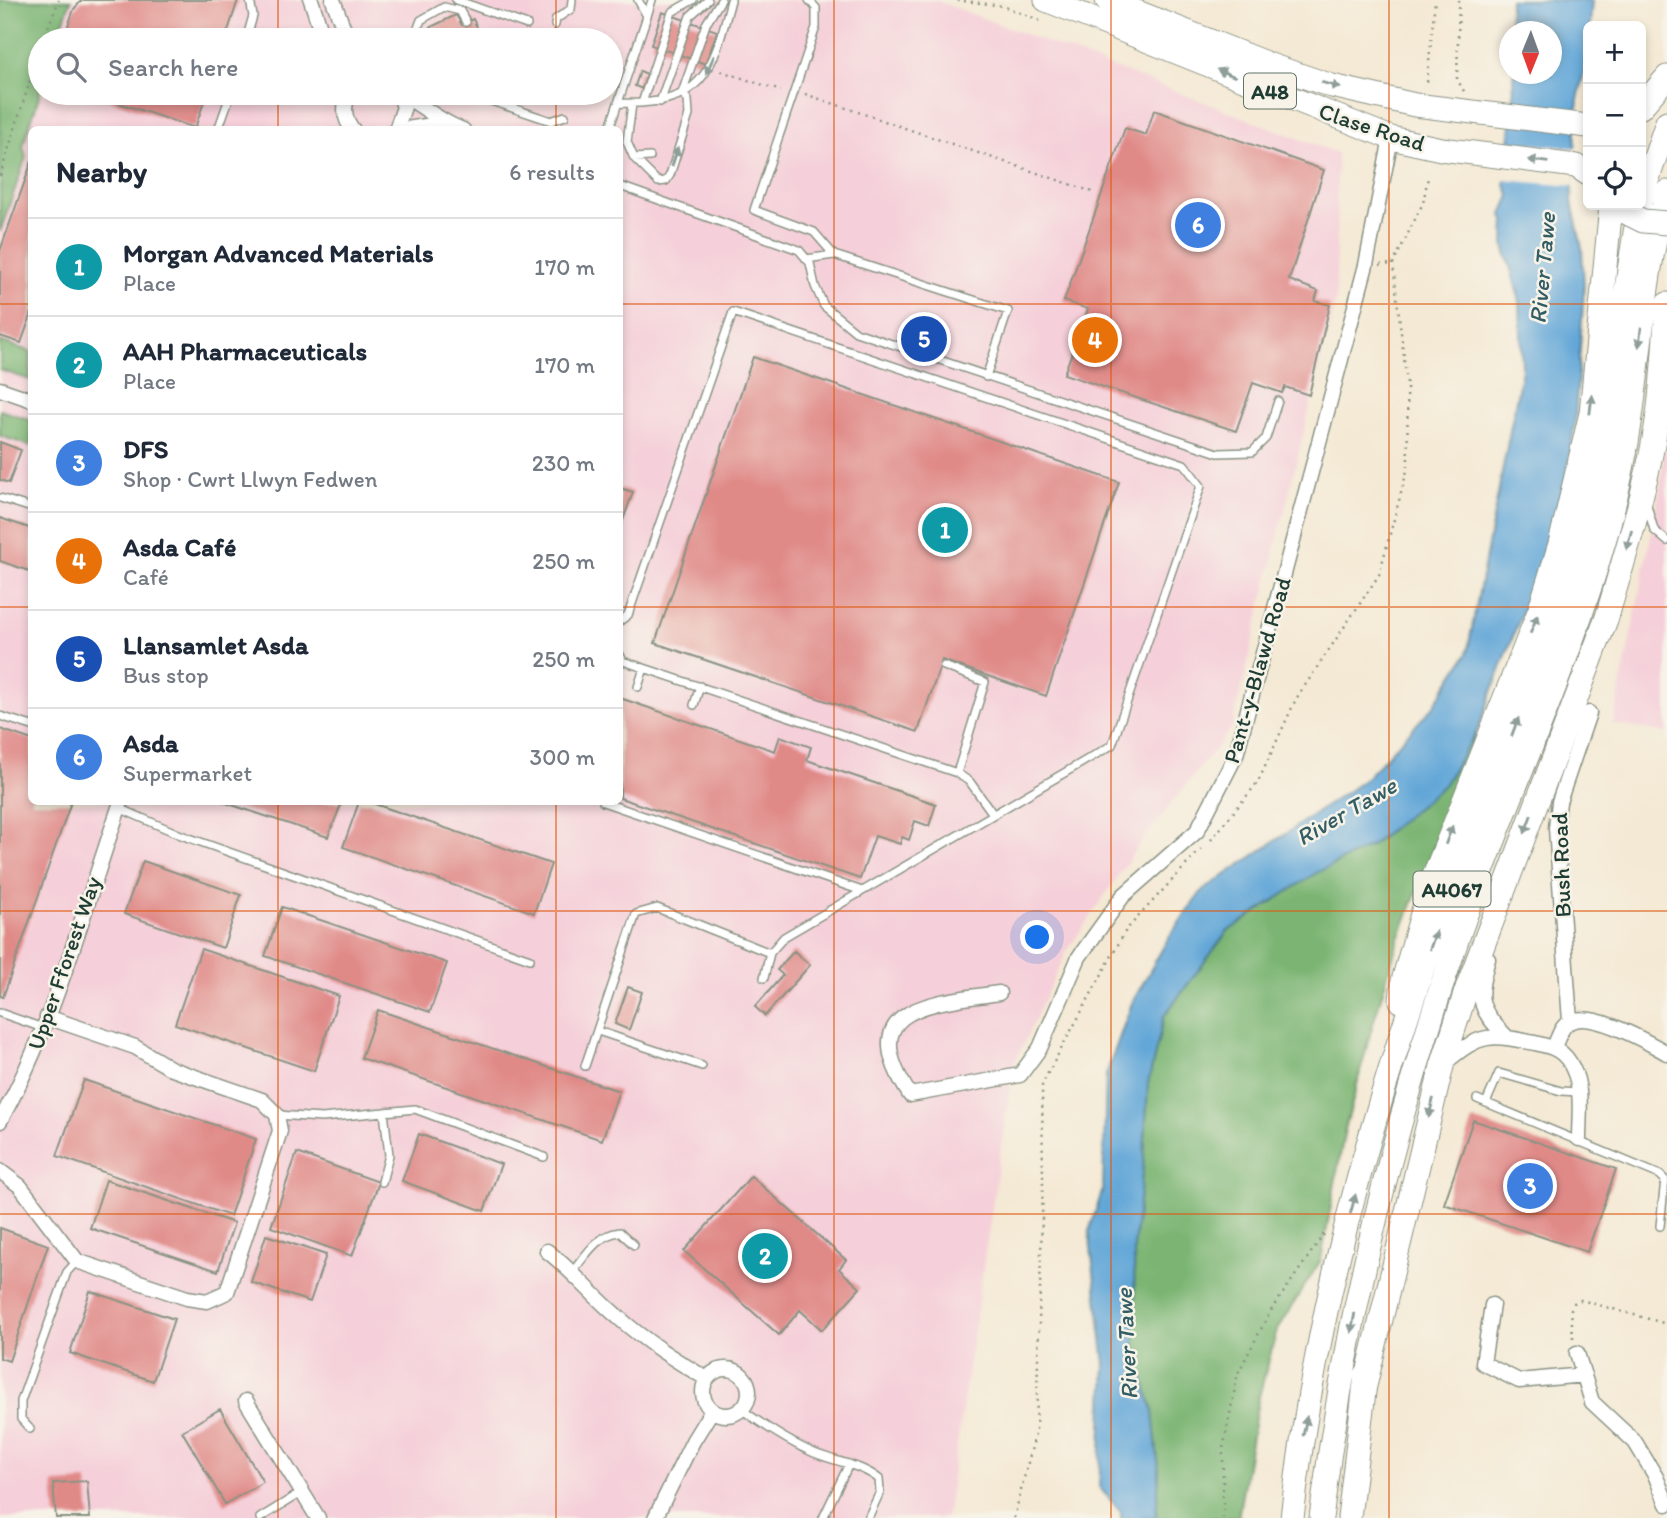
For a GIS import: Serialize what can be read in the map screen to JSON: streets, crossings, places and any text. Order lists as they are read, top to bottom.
{
  "streets": {
    "main road": ["A48", "Clase Road", "A4067"],
    "street": ["Pant-y-Blawd Road", "Bush Road", "Upper Fforest Way"]
  },
  "crossings": [
    ["Clase Road", "Pant-y-Blawd Road"]
  ],
  "water": ["River Tawe"],
  "north": "bottom",
  "page": {
    "map_buttons": ["+", "−"],
    "search": "Search here",
    "heading": ["Nearby", "6 results"],
    "pins": [
      "6",
      "5",
      "4",
      "1",
      "3",
      "2"
    ],
    "list": [
      {
        "mark": "1",
        "name": "Morgan Advanced Materials",
        "note": "Place",
        "value": "170 m"
      },
      {
        "mark": "2",
        "name": "AAH Pharmaceuticals",
        "note": "Place",
        "value": "170 m"
      },
      {
        "mark": "3",
        "name": "DFS",
        "note": "Shop · Cwrt Llwyn Fedwen",
        "value": "230 m"
      },
      {
        "mark": "4",
        "name": "Asda Café",
        "note": "Café",
        "value": "250 m"
      },
      {
        "mark": "5",
        "name": "Llansamlet Asda",
        "note": "Bus stop",
        "value": "250 m"
      },
      {
        "mark": "6",
        "name": "Asda",
        "note": "Supermarket",
        "value": "300 m"
      }
    ]
  }
}
